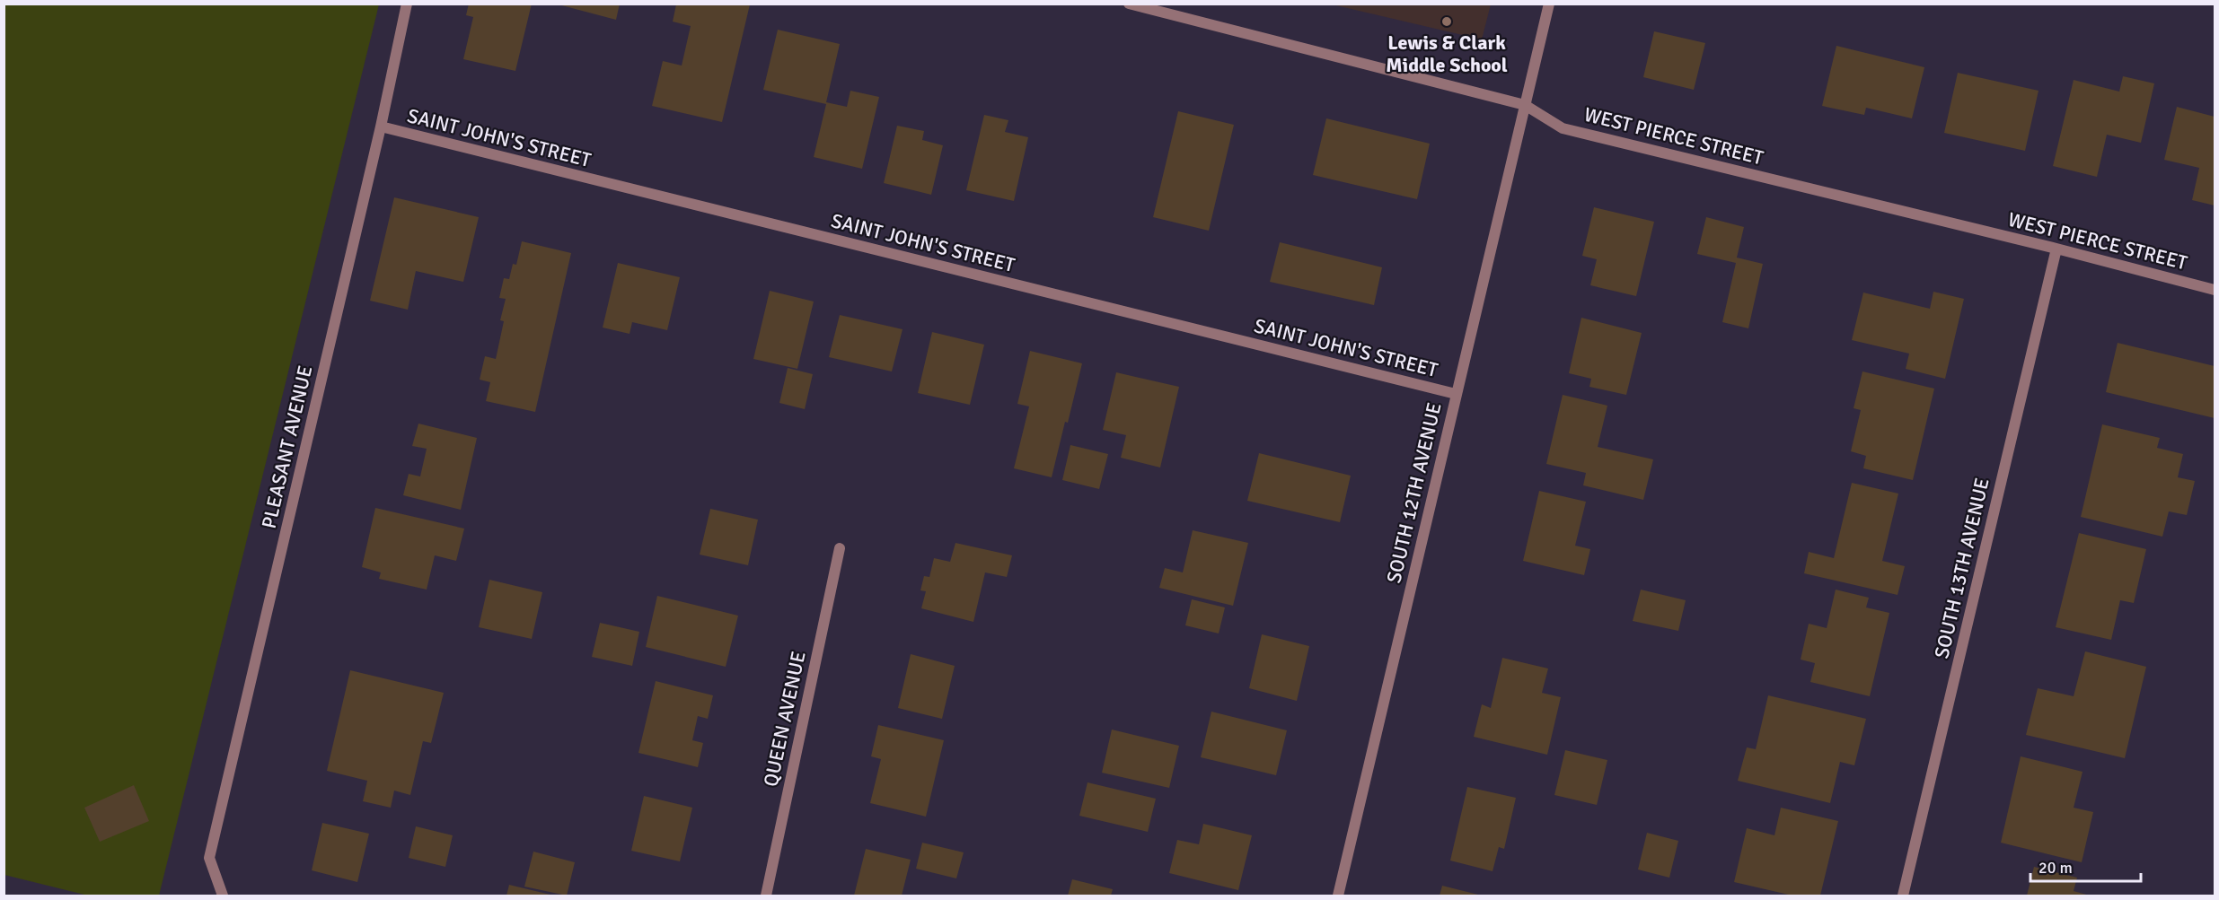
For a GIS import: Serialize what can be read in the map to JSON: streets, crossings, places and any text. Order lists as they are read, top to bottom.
{
  "streets": {
    "street": [
      "WEST PIERCE STREET",
      "SAINT JOHN'S STREET",
      "PLEASANT AVENUE",
      "SOUTH 12TH AVENUE",
      "SOUTH 13TH AVENUE",
      "QUEEN AVENUE"
    ]
  },
  "crossings": [
    ["WEST PIERCE STREET", "SOUTH 12TH AVENUE"],
    ["WEST PIERCE STREET", "SOUTH 13TH AVENUE"],
    ["SAINT JOHN'S STREET", "PLEASANT AVENUE"],
    ["SAINT JOHN'S STREET", "SOUTH 12TH AVENUE"]
  ],
  "places": ["Lewis & Clark Middle School"],
  "scale_bar": "20 m"
}
